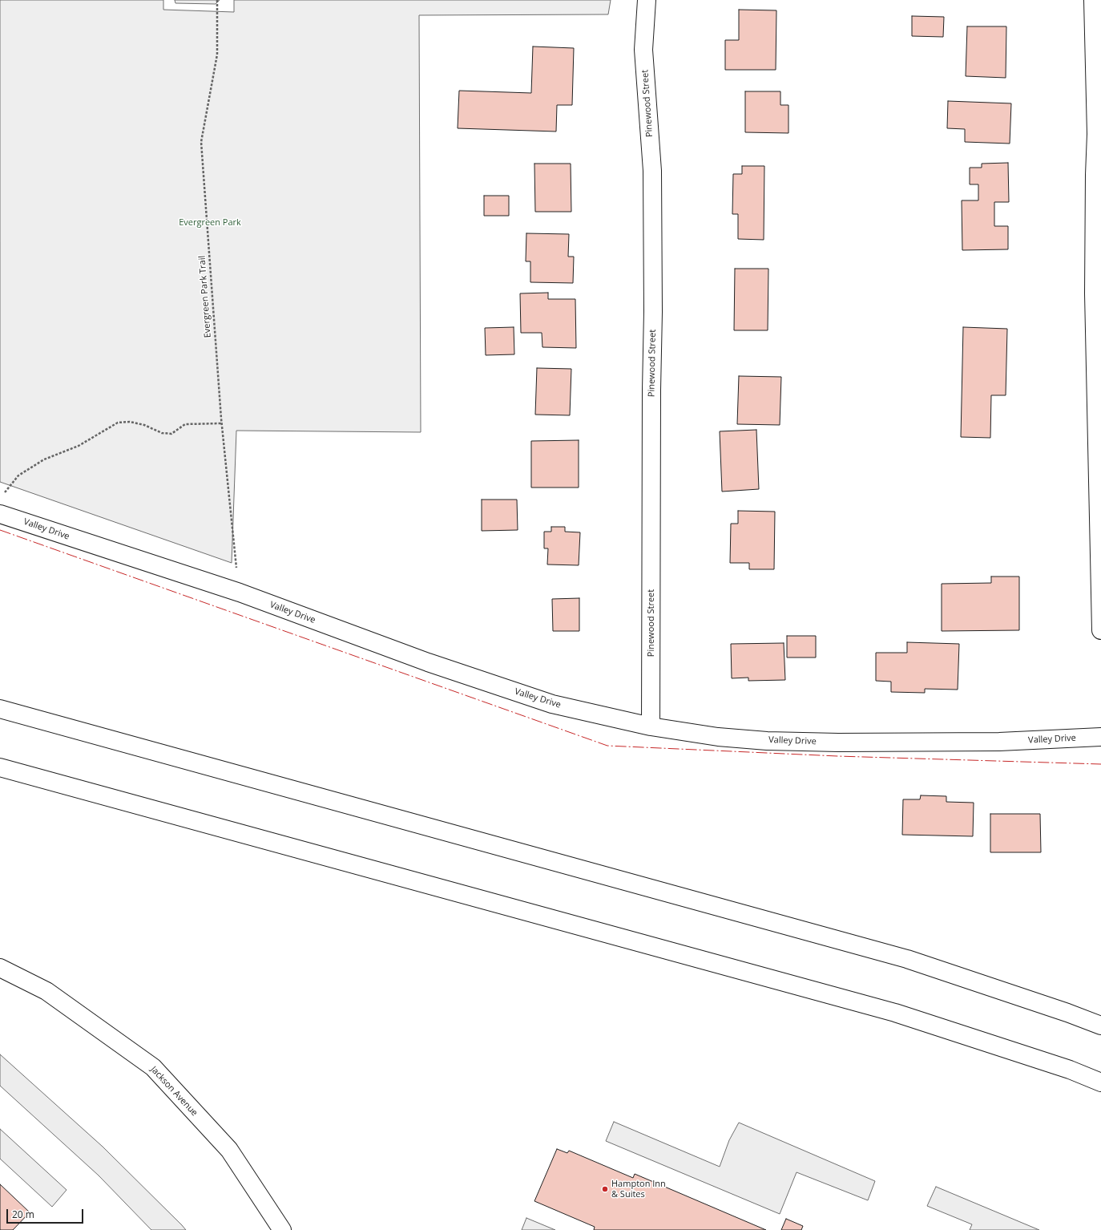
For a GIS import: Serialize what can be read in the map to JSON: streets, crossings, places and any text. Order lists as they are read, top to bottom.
{
  "streets": {
    "main road": ["Pinewood Street", "Valley Drive", "Jackson Avenue"],
    "path": ["Evergreen Park Trail"]
  },
  "crossings": [
    ["Pinewood Street", "Valley Drive"],
    ["Evergreen Park Trail", "Valley Drive"]
  ],
  "parks": ["Evergreen Park"],
  "places": ["Hampton Inn & Suites"],
  "scale_bar": "20 m"
}
